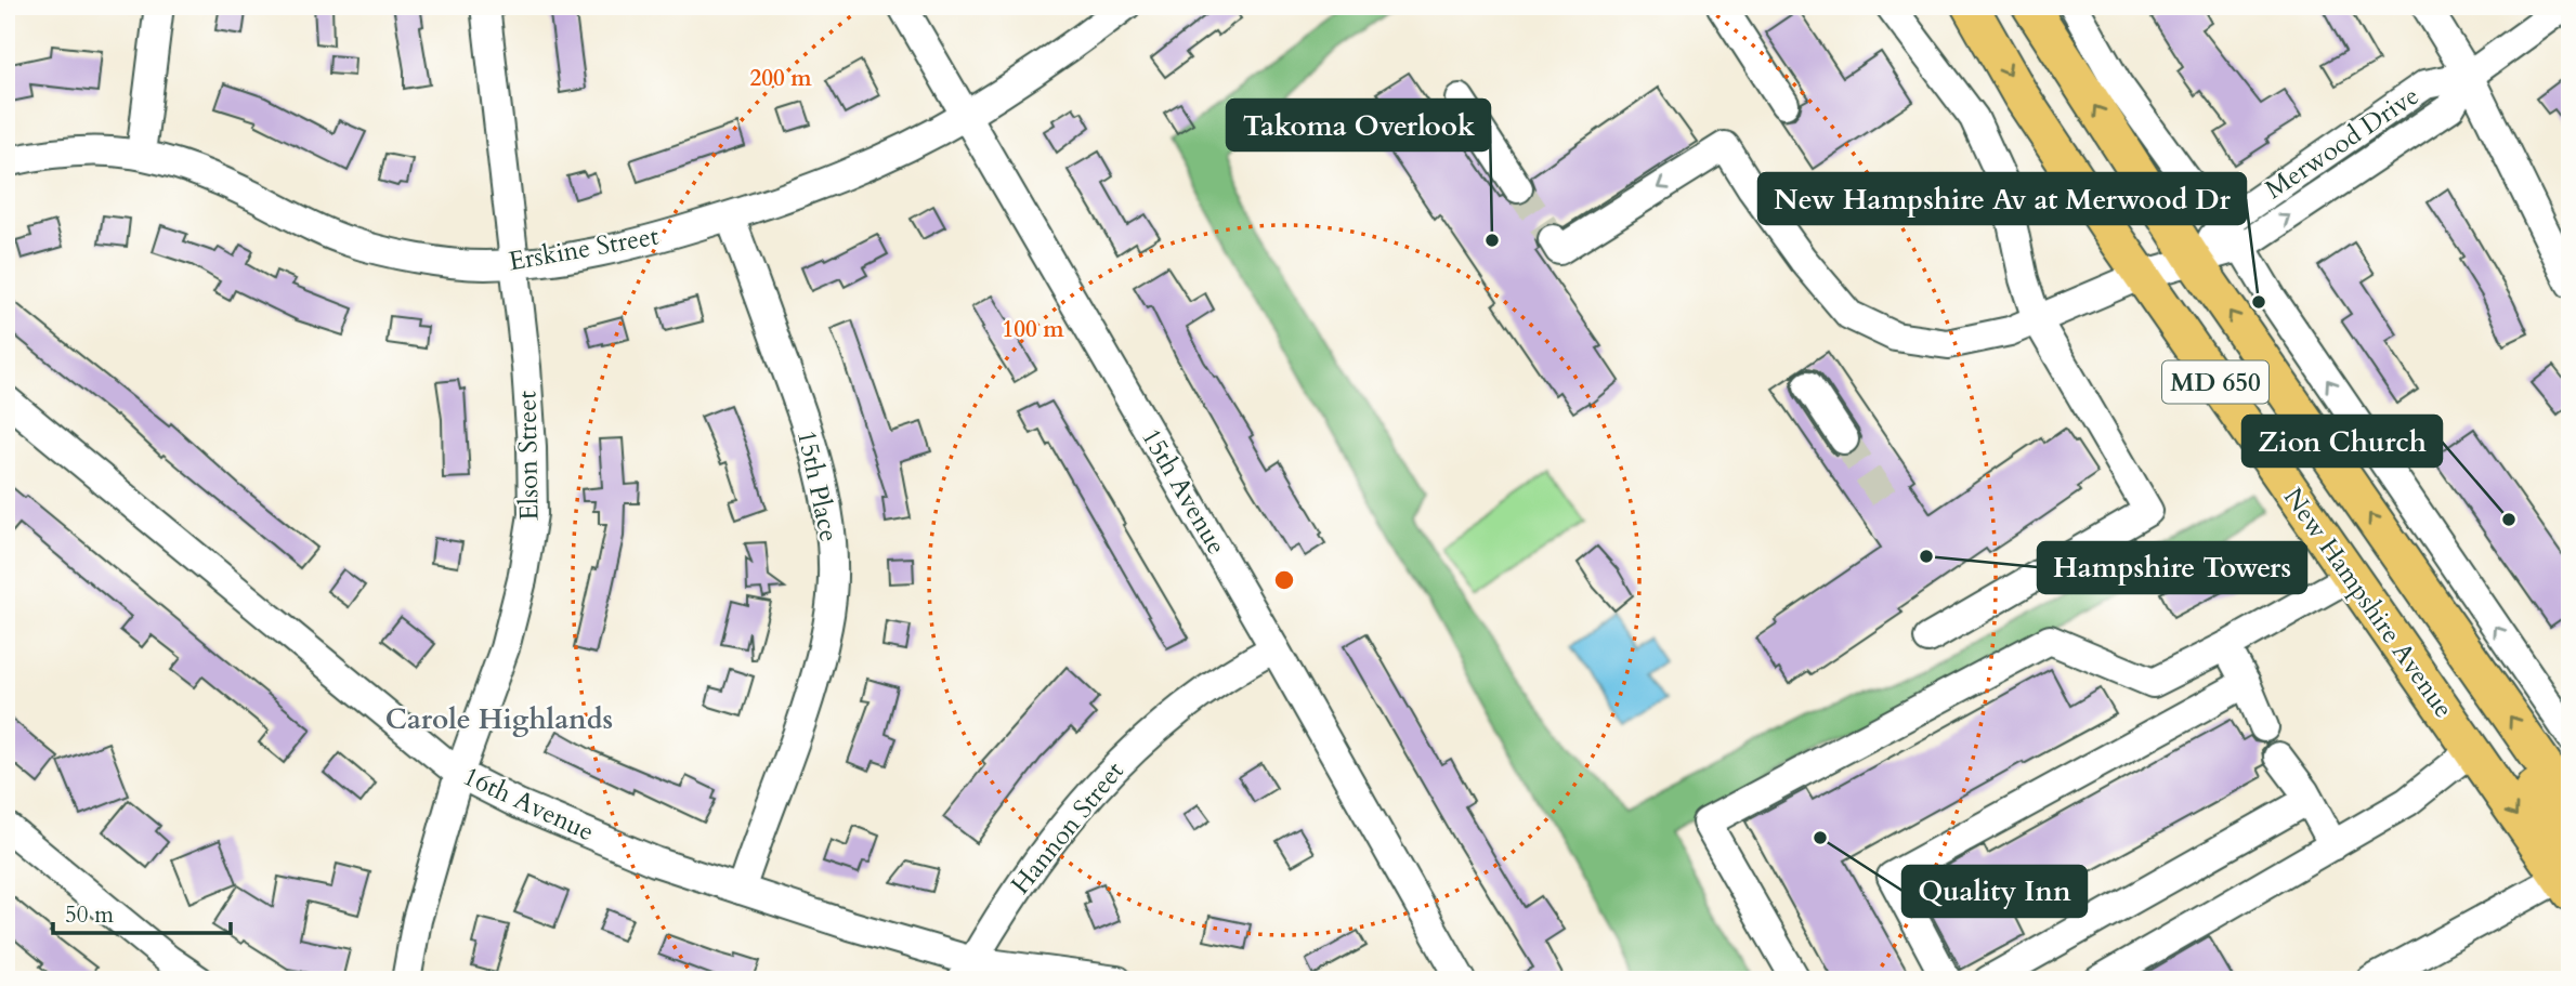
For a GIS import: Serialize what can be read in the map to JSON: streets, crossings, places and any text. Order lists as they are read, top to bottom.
{
  "streets": {
    "main road": ["MD 650", "New Hampshire Avenue"],
    "street": [
      "Merwood Drive",
      "Erskine Street",
      "Elson Street",
      "15th Place",
      "15th Avenue",
      "16th Avenue",
      "Hannon Street"
    ]
  },
  "crossings": [
    ["Merwood Drive", "New Hampshire Avenue"],
    ["Erskine Street", "Elson Street"],
    ["Erskine Street", "15th Place"],
    ["Erskine Street", "15th Avenue"],
    ["Elson Street", "16th Avenue"],
    ["15th Place", "16th Avenue"],
    ["15th Avenue", "Hannon Street"],
    ["16th Avenue", "Hannon Street"]
  ],
  "districts": ["Carole Highlands"],
  "places": [
    "Takoma Overlook",
    "New Hampshire Av at Merwood Dr",
    "Zion Church",
    "Hampshire Towers",
    "Quality Inn"
  ],
  "scale_bar": "50 m",
  "rings": ["200 m", "100 m"]
}
